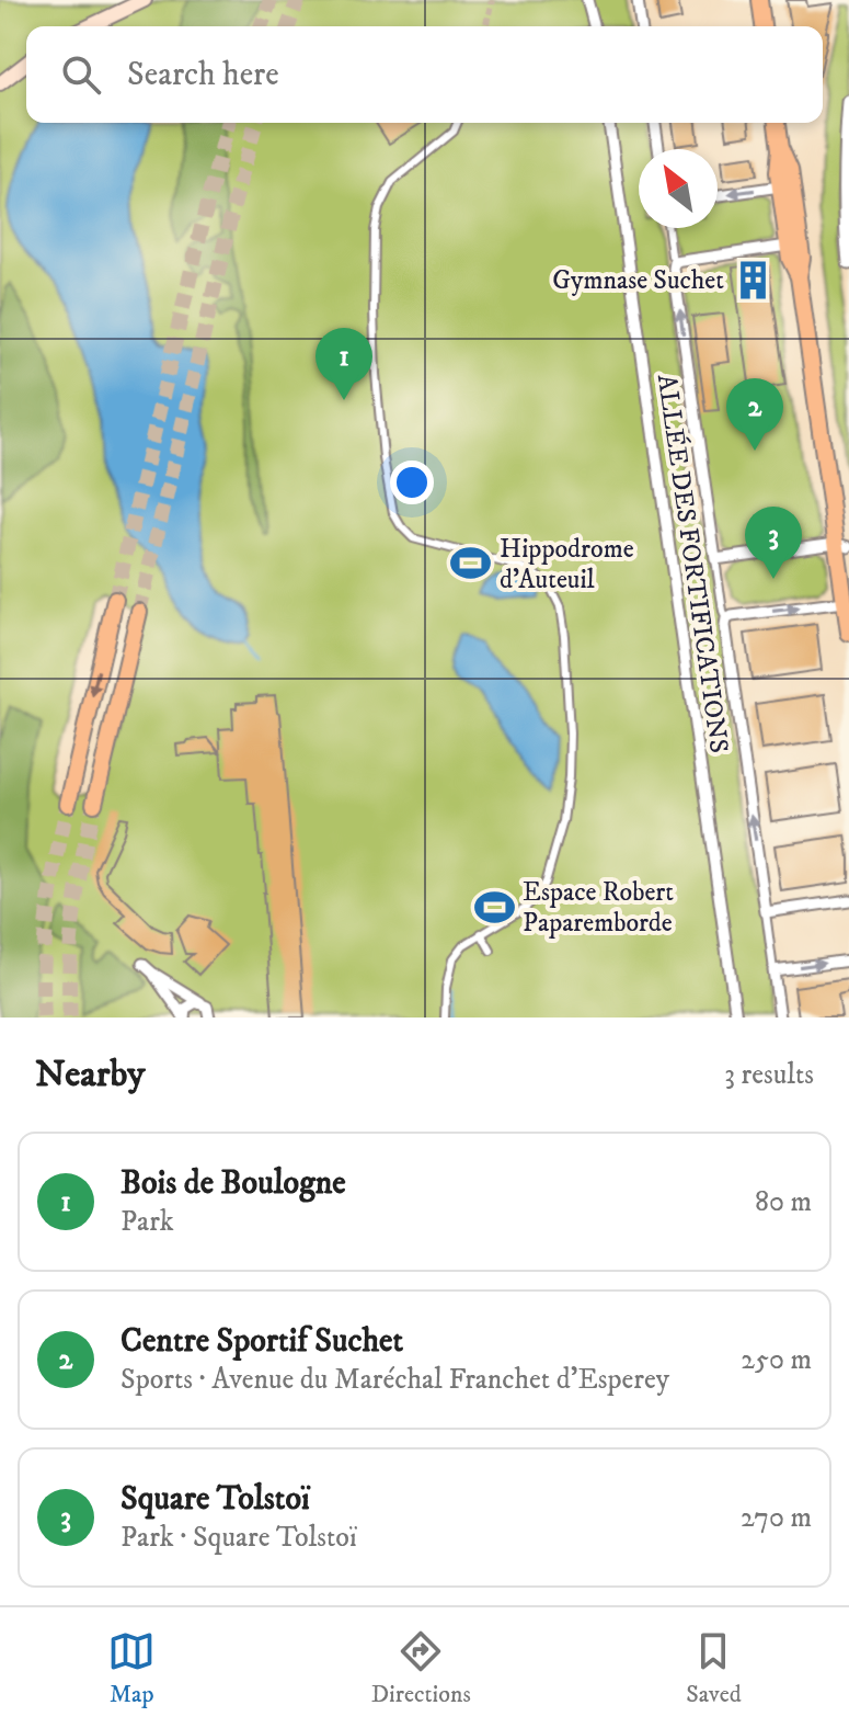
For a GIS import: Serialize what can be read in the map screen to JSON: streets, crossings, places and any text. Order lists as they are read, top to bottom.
{
  "streets": {
    "street": ["ALLÉE DES FORTIFICATIONS"]
  },
  "places": {
    "building": ["Gymnase Suchet"],
    "sports": ["Hippodrome d'Auteuil", "Espace Robert Paparemborde"]
  },
  "north": "top left",
  "page": {
    "search": "Search here",
    "pins": ["1", "2", "3"],
    "heading": ["Nearby", "3 results"],
    "list": [
      {
        "mark": "1",
        "name": "Bois de Boulogne",
        "note": "Park",
        "value": "80 m"
      },
      {
        "mark": "2",
        "name": "Centre Sportif Suchet",
        "note": "Sports · Avenue du Maréchal Franchet d'Esperey",
        "value": "250 m"
      },
      {
        "mark": "3",
        "name": "Square Tolstoï",
        "note": "Park · Square Tolstoï",
        "value": "270 m"
      }
    ],
    "nav": ["Map", "Directions", "Saved"]
  }
}
